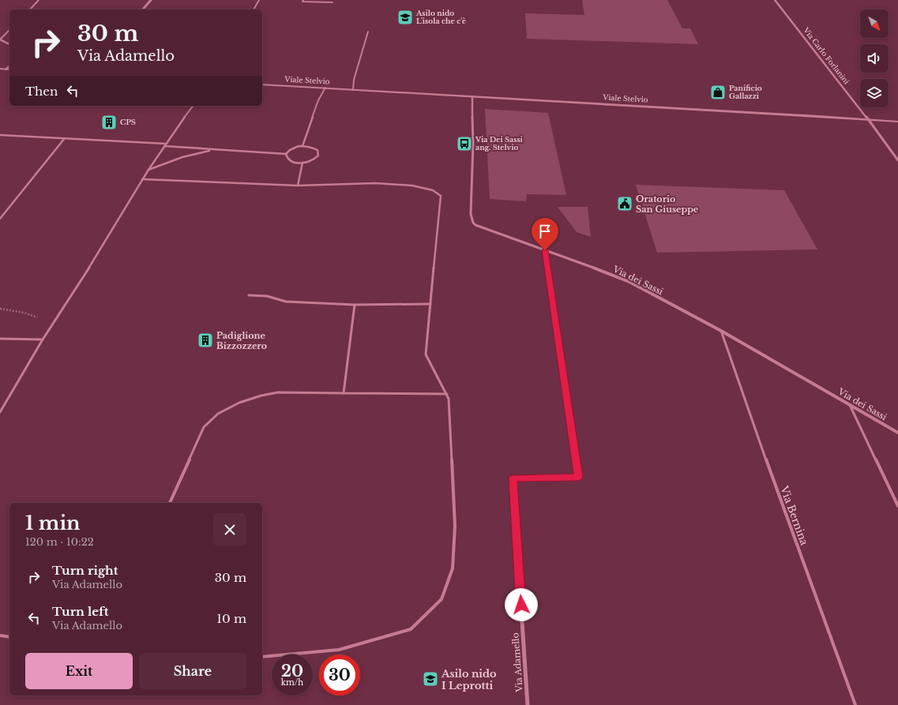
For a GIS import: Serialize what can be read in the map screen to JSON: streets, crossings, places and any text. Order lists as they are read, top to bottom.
{
  "streets": {
    "street": [
      "Via Carlo Forlanini",
      "Viale Stelvio",
      "Via dei Sassi",
      "Via Adamello"
    ],
    "lane": ["Via Bernina"]
  },
  "crossings": [
    ["Via Carlo Forlanini", "Viale Stelvio"],
    ["Viale Stelvio", "Via dei Sassi"],
    ["Via dei Sassi", "Via Bernina"],
    ["Via dei Sassi", "Via Adamello"]
  ],
  "places": {
    "school or university": ["Asilo nido L'isola che c'è", "Asilo nido I Leprotti"],
    "shop": ["Panificio Gallazzi"],
    "building": ["CPS", "Padiglione Bizzozzero"],
    "bus stop": ["Via Dei Sassi ang. Stelvio"],
    "public building": ["Oratorio San Giuseppe"]
  },
  "north": "bottom right",
  "page": {
    "turn": ["30 m", "Via Adamello"],
    "then": "Then",
    "heading": ["1 min", "120 m · 10:22"],
    "list": [
      {
        "name": "Turn right",
        "note": "Via Adamello",
        "value": "30 m"
      },
      {
        "name": "Turn left",
        "note": "Via Adamello",
        "value": "10 m"
      }
    ],
    "buttons": ["Exit", "Share"],
    "speed": "20 km/h",
    "limit": "30"
  }
}
